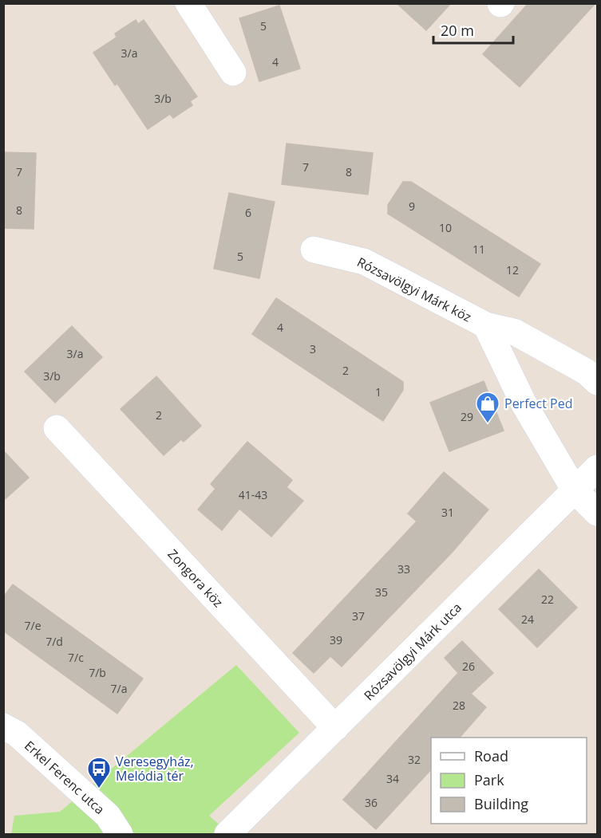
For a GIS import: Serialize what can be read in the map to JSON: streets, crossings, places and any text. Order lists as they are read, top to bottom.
{
  "streets": {
    "street": [
      "Rózsavölgyi Márk köz",
      "Zongora köz",
      "Rózsavölgyi Márk utca",
      "Erkel Ferenc utca"
    ]
  },
  "crossings": [
    ["Rózsavölgyi Márk köz", "Rózsavölgyi Márk utca"],
    ["Zongora köz", "Rózsavölgyi Márk utca"]
  ],
  "places": {
    "shop": ["Perfect Ped"],
    "bus stop": ["Veresegyház, Melódia tér"]
  },
  "house_numbers": [
    "5",
    "3/a",
    "4",
    "3/b",
    "7",
    "7",
    "8",
    "9",
    "8",
    "6",
    "10",
    "11",
    "5",
    "12",
    "4",
    "3",
    "3/a",
    "2",
    "3/b",
    "1",
    "2",
    "29",
    "41-43",
    "31",
    "33",
    "35",
    "22",
    "37",
    "24",
    "7/e",
    "39",
    "7/d",
    "7/c",
    "26",
    "7/b",
    "7/a",
    "28",
    "32",
    "34",
    "36"
  ],
  "legend": ["Road", "Park", "Building"],
  "scale_bar": "20 m"
}
